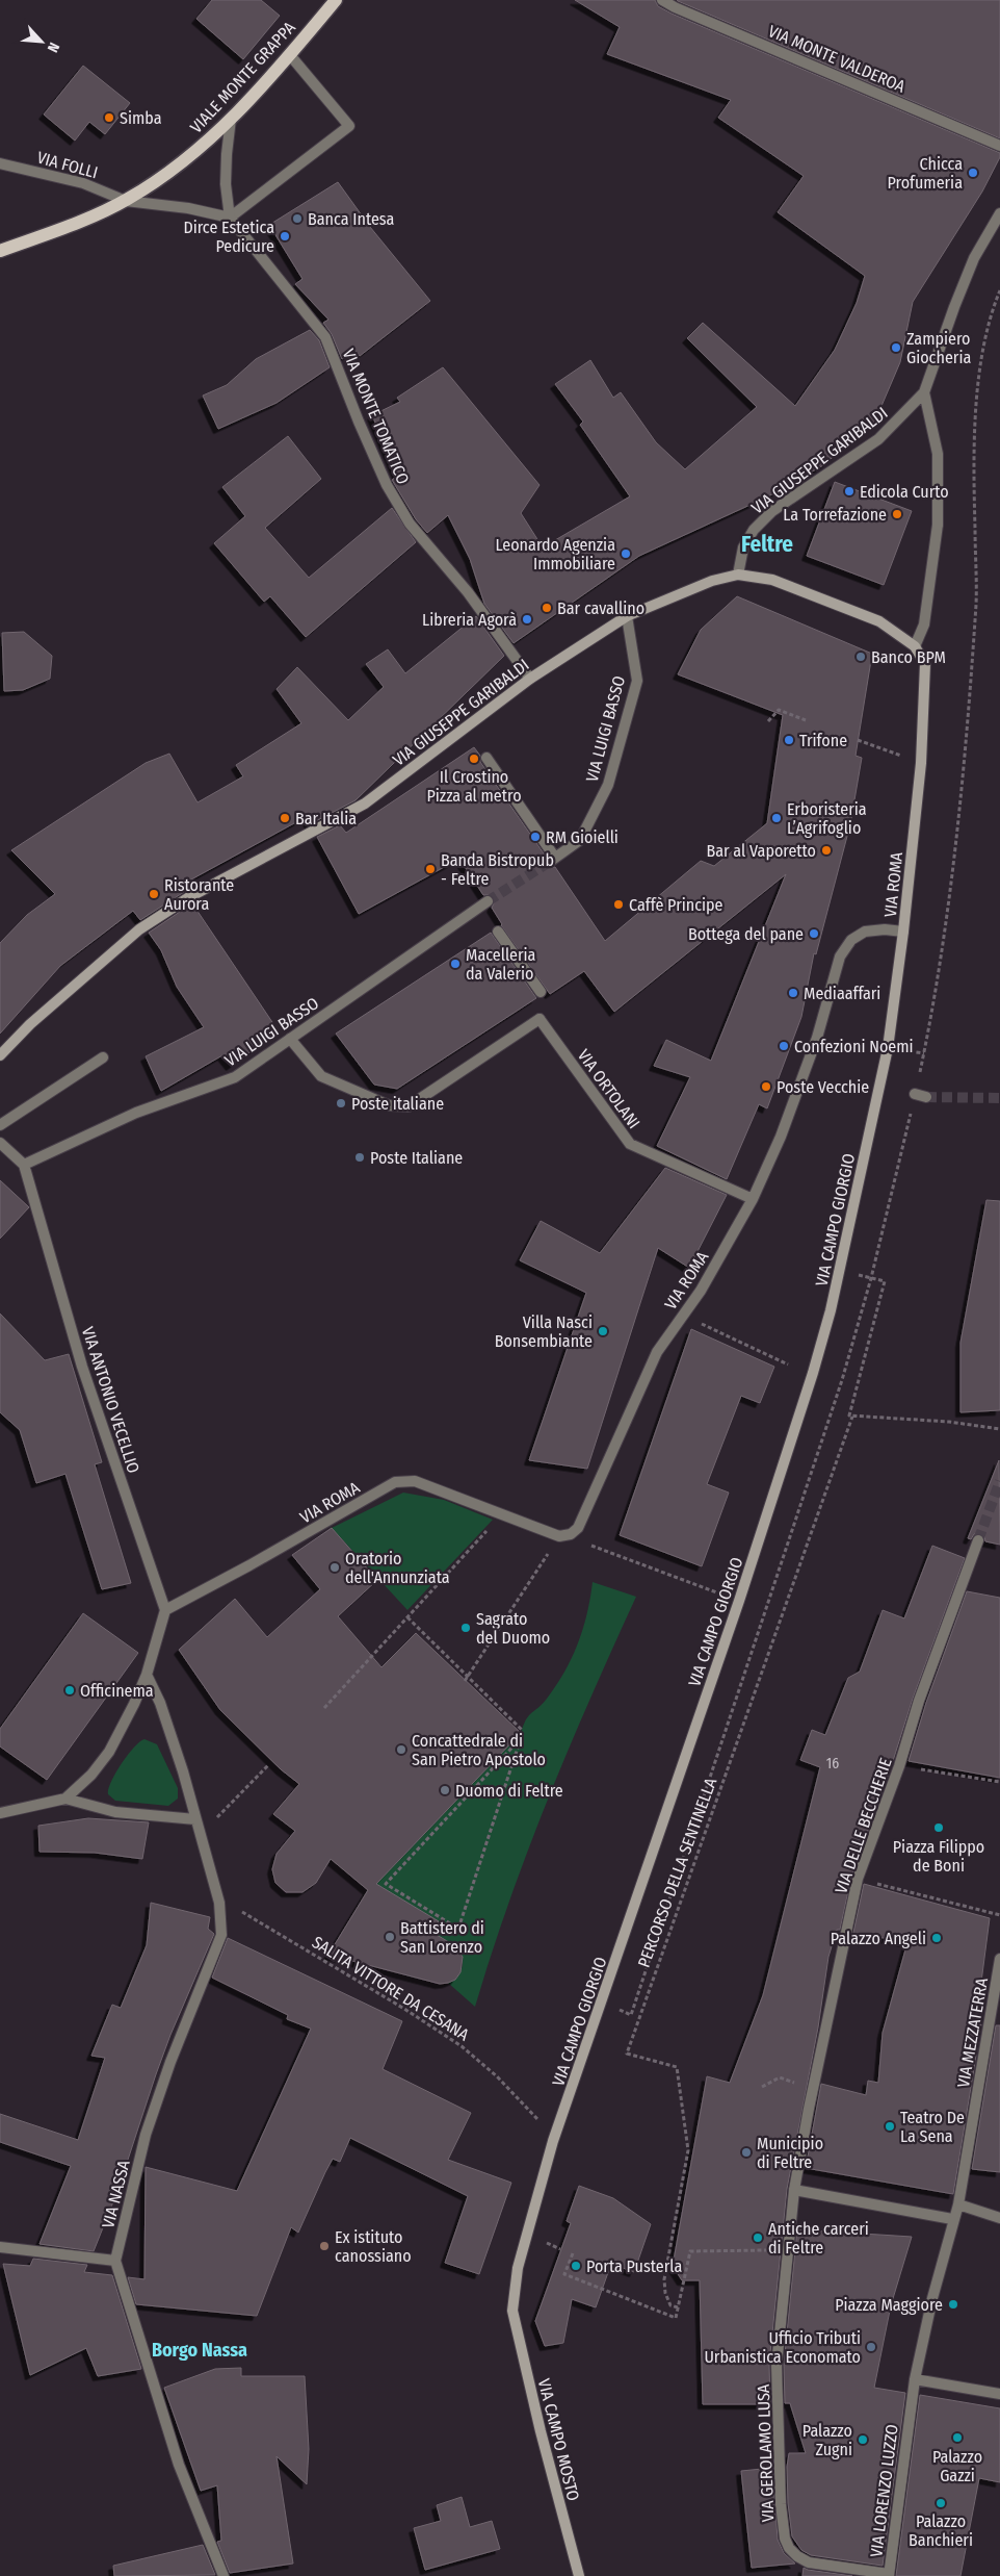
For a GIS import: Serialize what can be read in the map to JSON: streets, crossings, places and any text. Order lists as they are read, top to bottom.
{
  "streets": {
    "main road": ["VIALE MONTE GRAPPA"],
    "street": [
      "VIA MONTE VALDEROA",
      "VIA FOLLI",
      "VIA MONTE TOMATICO",
      "VIA GIUSEPPE GARIBALDI",
      "VIA LUIGI BASSO",
      "VIA ROMA",
      "VIA ORTOLANI",
      "VIA CAMPO GIORGIO",
      "VIA ANTONIO VECELLIO",
      "VIA DELLE BECCHERIE",
      "VIA MEZZATERRA",
      "VIA NASSA",
      "VIA CAMPO MOSTO",
      "VIA GEROLAMO LUSA",
      "VIA LORENZO LUZZO"
    ],
    "path": ["PERCORSO DELLA SENTINELLA", "SALITA VITTORE DA CESANA"]
  },
  "crossings": [
    ["VIALE MONTE GRAPPA", "VIA FOLLI"],
    ["VIA MONTE TOMATICO", "VIA GIUSEPPE GARIBALDI"],
    ["VIA GIUSEPPE GARIBALDI", "VIA LUIGI BASSO"],
    ["VIA LUIGI BASSO", "VIA ORTOLANI"],
    ["VIA LUIGI BASSO", "VIA ANTONIO VECELLIO"],
    ["VIA ROMA", "VIA ORTOLANI"],
    ["VIA ROMA", "VIA CAMPO GIORGIO"],
    ["VIA ROMA", "VIA ANTONIO VECELLIO"],
    ["VIA CAMPO GIORGIO", "SALITA VITTORE DA CESANA"],
    ["VIA CAMPO GIORGIO", "VIA CAMPO MOSTO"],
    ["VIA DELLE BECCHERIE", "VIA GEROLAMO LUSA"],
    ["SALITA VITTORE DA CESANA", "VIA NASSA"],
    ["VIA GEROLAMO LUSA", "VIA LORENZO LUZZO"]
  ],
  "districts": ["Feltre", "Borgo Nassa"],
  "places": [
    "Simba",
    "Chicca Profumeria",
    "Banca Intesa",
    "Dirce Estetica Pedicure",
    "Zampiero Giocheria",
    "Edicola Curto",
    "La Torrefazione",
    "Leonardo Agenzia Immobiliare",
    "Bar cavallino",
    "Libreria Agorà",
    "Banco BPM",
    "Trifone",
    "Il Crostino Pizza al metro",
    "Bar Italia",
    "Erboristeria L’Agrifoglio",
    "RM Gioielli",
    "Bar al Vaporetto",
    "Banda Bistropub - Feltre",
    "Ristorante Aurora",
    "Caffè Principe",
    "Bottega del pane",
    "Macelleria da Valerio",
    "Mediaaffari",
    "Confezioni Noemi",
    "Poste Vecchie",
    "Poste italiane",
    "Poste Italiane",
    "Villa Nasci Bonsembiante",
    "Oratorio dell'Annunziata",
    "Sagrato del Duomo",
    "Officinema",
    "Concattedrale di San Pietro Apostolo",
    "Duomo di Feltre",
    "Piazza Filippo de Boni",
    "Battistero di San Lorenzo",
    "Palazzo Angeli",
    "Teatro De La Sena",
    "Municipio di Feltre",
    "Antiche carceri di Feltre",
    "Ex istituto canossiano",
    "Porta Pusterla",
    "Piazza Maggiore",
    "Ufficio Tributi Urbanistica Economato",
    "Palazzo Gazzi",
    "Palazzo Zugni",
    "Palazzo Banchieri"
  ],
  "house_numbers": ["16"],
  "north": "bottom right"
}
